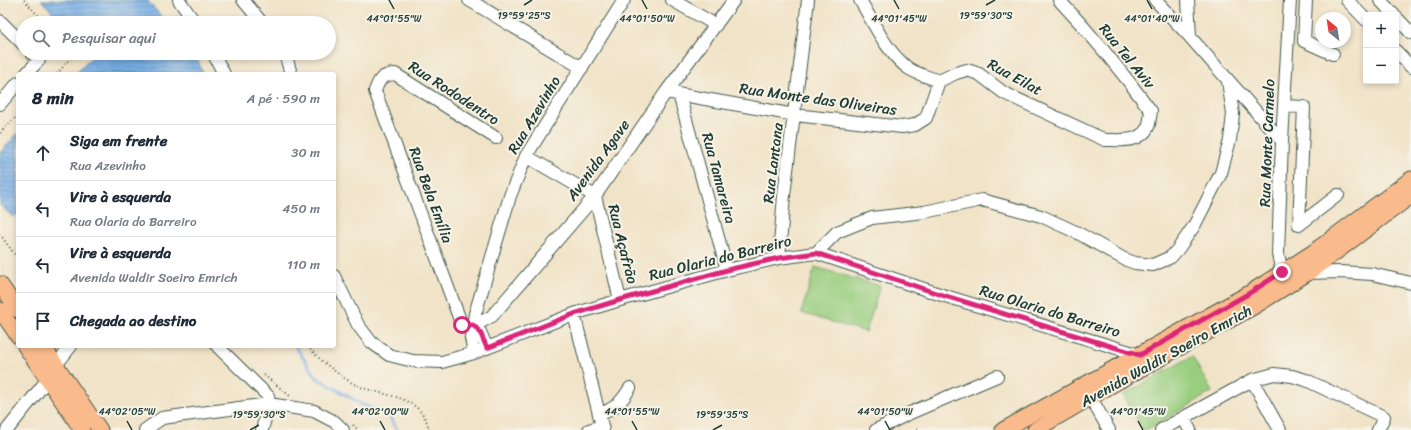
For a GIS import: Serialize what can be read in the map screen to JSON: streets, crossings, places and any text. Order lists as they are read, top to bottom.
{
  "streets": {
    "main road": ["Avenida Waldir Soeiro Emrich"],
    "street": [
      "Rua Tel Aviv",
      "Rua Eilat",
      "Rua Rododentro",
      "Rua Monte das Oliveiras",
      "Rua Azevinho",
      "Rua Monte Carmelo",
      "Avenida Agave",
      "Rua Lantana",
      "Rua Tamareira",
      "Rua Bela Emília",
      "Rua Açafrão",
      "Rua Olaria do Barreiro"
    ]
  },
  "crossings": [
    ["Rua Tel Aviv", "Rua Eilat"],
    ["Rua Eilat", "Rua Monte das Oliveiras"],
    ["Rua Rododentro", "Rua Bela Emília"],
    ["Rua Monte das Oliveiras", "Avenida Agave"],
    ["Rua Monte das Oliveiras", "Rua Lantana"],
    ["Rua Monte das Oliveiras", "Rua Tamareira"],
    ["Rua Azevinho", "Avenida Agave"],
    ["Rua Azevinho", "Rua Bela Emília"],
    ["Rua Azevinho", "Rua Olaria do Barreiro"],
    ["Rua Monte Carmelo", "Avenida Waldir Soeiro Emrich"],
    ["Avenida Agave", "Rua Bela Emília"],
    ["Avenida Agave", "Rua Açafrão"],
    ["Rua Lantana", "Rua Olaria do Barreiro"],
    ["Rua Tamareira", "Rua Olaria do Barreiro"],
    ["Rua Açafrão", "Rua Olaria do Barreiro"],
    ["Rua Olaria do Barreiro", "Avenida Waldir Soeiro Emrich"]
  ],
  "north": "top left",
  "page": {
    "map_buttons": ["+", "−"],
    "search": "Pesquisar aqui",
    "heading": ["8 min", "A pé · 590 m"],
    "list": [
      ["Siga em frente", "Rua Azevinho", "30 m"],
      ["Vire à esquerda", "Rua Olaria do Barreiro", "450 m"],
      ["Vire à esquerda", "Avenida Waldir Soeiro Emrich", "110 m"],
      "Chegada ao destino"
    ]
  },
  "coordinates": [
    "19°59'25\"S",
    "19°59'30\"S",
    "44°01'55\"W",
    "44°01'50\"W",
    "44°01'45\"W",
    "44°01'40\"W",
    "44°02'05\"W",
    "44°02'00\"W",
    "19°59'35\"S"
  ]
}
